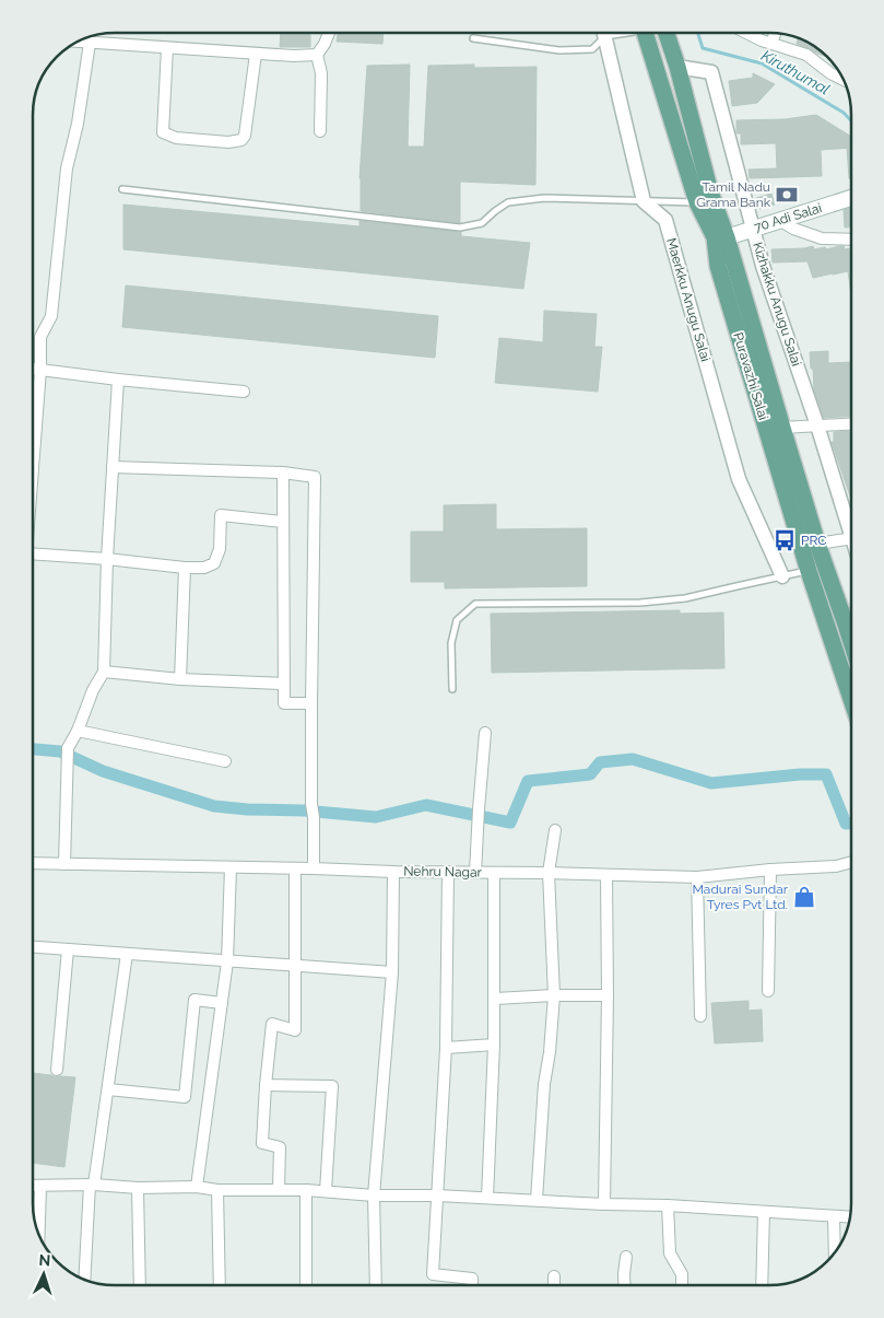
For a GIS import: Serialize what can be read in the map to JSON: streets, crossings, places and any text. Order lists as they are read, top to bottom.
{
  "streets": {
    "main road": ["70 Adi Salai", "Puravazhi Salai"],
    "street": ["Maerkku Anugu Salai", "Kizhakku Anugu Salai", "Nehru Nagar"]
  },
  "crossings": [
    ["70 Adi Salai", "Kizhakku Anugu Salai"],
    ["70 Adi Salai", "Puravazhi Salai"],
    ["Kizhakku Anugu Salai", "Puravazhi Salai"]
  ],
  "water": ["Kiruthumal"],
  "places": {
    "bank": ["Tamil Nadu Grama Bank"],
    "bus stop": ["PRC"],
    "shop": ["Madurai Sundar Tyres Pvt Ltd."]
  },
  "north": "top"
}
